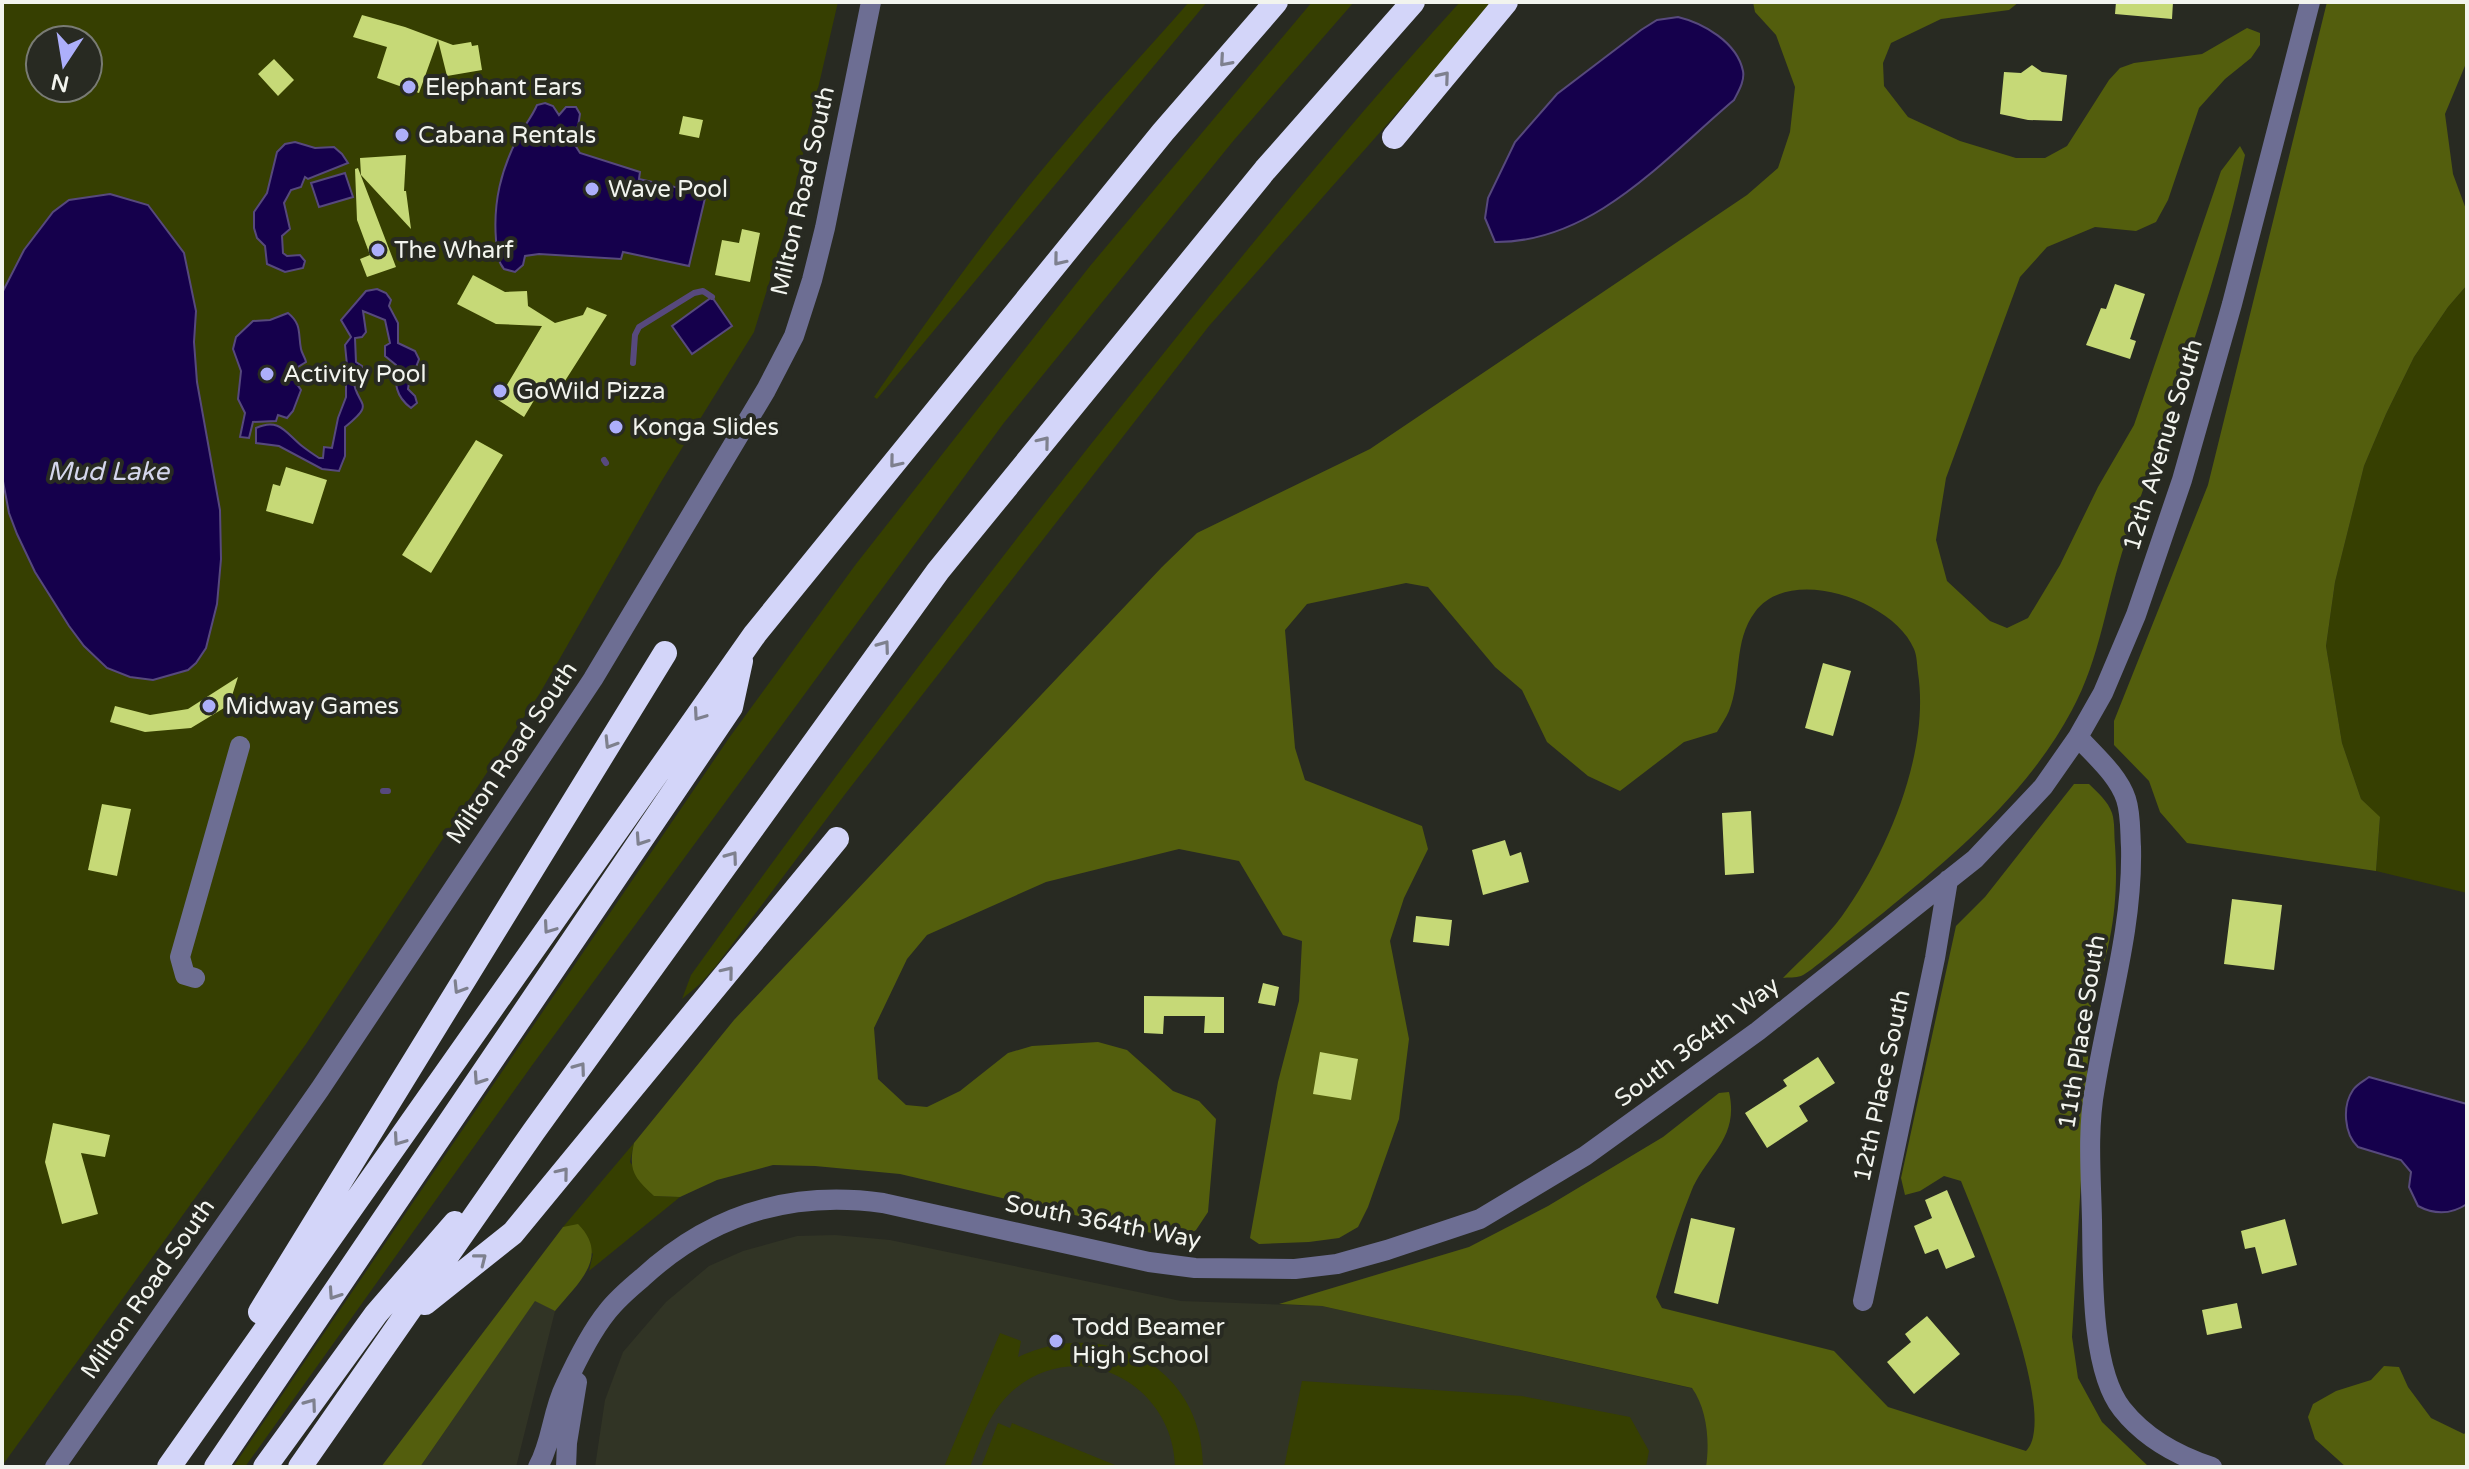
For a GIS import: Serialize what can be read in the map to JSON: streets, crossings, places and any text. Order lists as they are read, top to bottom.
{
  "streets": {
    "street": [
      "Milton Road South",
      "12th Avenue South",
      "11th Place South",
      "South 364th Way",
      "12th Place South"
    ]
  },
  "crossings": [
    ["12th Avenue South", "11th Place South"],
    ["12th Avenue South", "South 364th Way"],
    ["South 364th Way", "12th Place South"]
  ],
  "water": ["Mud Lake"],
  "places": [
    "Elephant Ears",
    "Cabana Rentals",
    "Wave Pool",
    "The Wharf",
    "Activity Pool",
    "GoWild Pizza",
    "Konga Slides",
    "Midway Games",
    "Todd Beamer High School"
  ],
  "north": "bottom"
}
